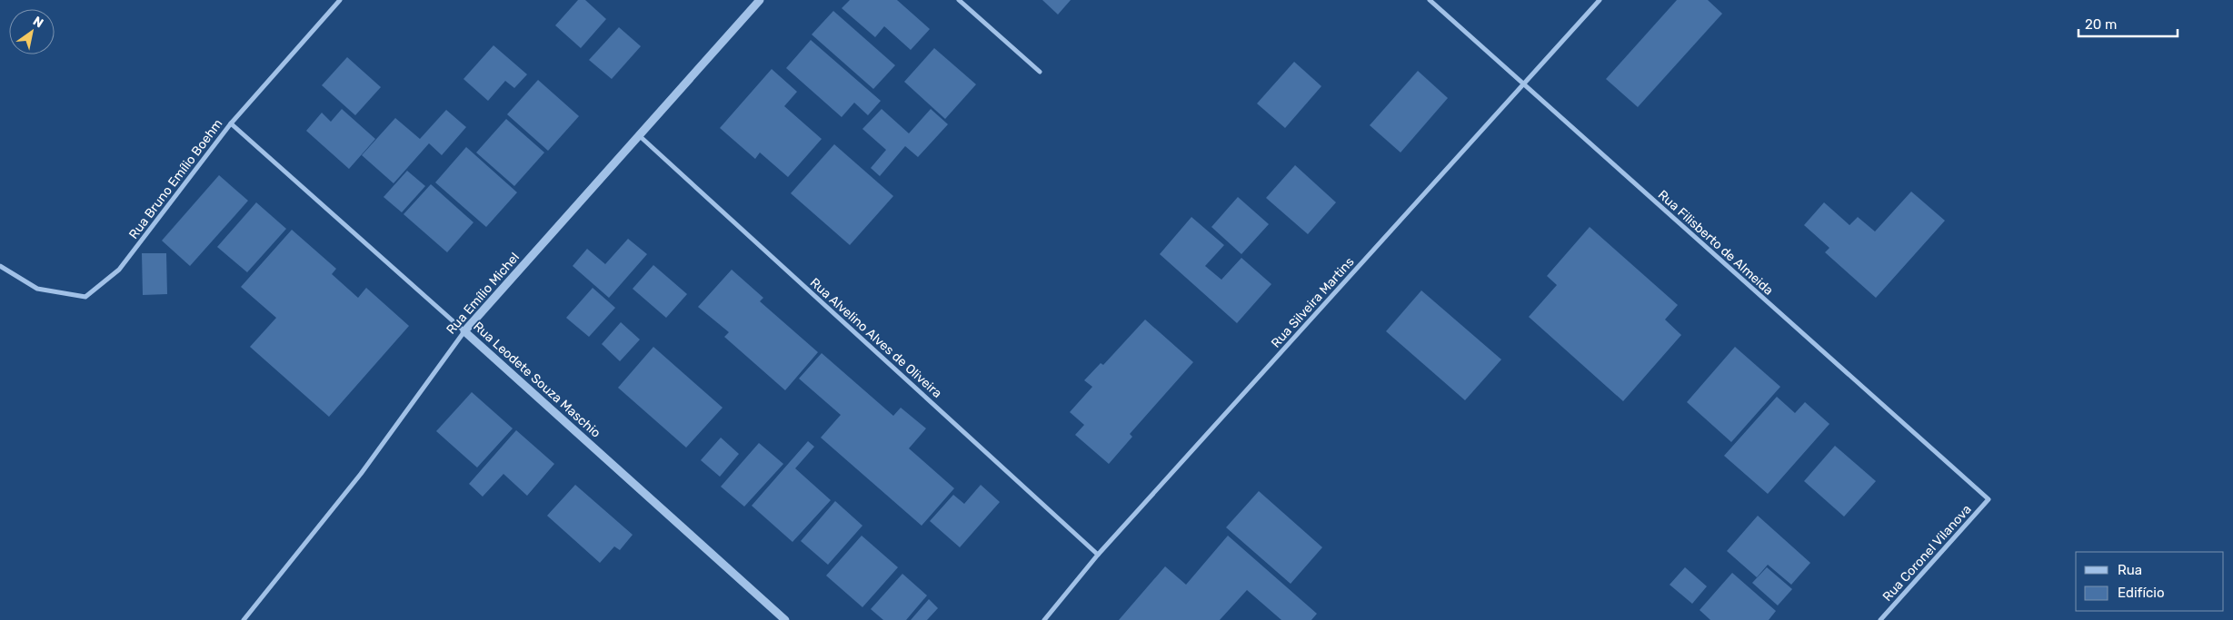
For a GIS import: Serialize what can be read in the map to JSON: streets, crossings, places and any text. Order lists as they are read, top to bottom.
{
  "streets": {
    "street": [
      "Rua Bruno Emílio Boehm",
      "Rua Filisberto de Almeida",
      "Rua Emílio Michel",
      "Rua Silveira Martins",
      "Rua Alvelino Alves de Oliveira",
      "Rua Leodete Souza Maschio",
      "Rua Coronel Vilanova"
    ]
  },
  "crossings": [
    ["Rua Bruno Emílio Boehm", "Rua Leodete Souza Maschio"],
    ["Rua Filisberto de Almeida", "Rua Silveira Martins"],
    ["Rua Filisberto de Almeida", "Rua Coronel Vilanova"],
    ["Rua Emílio Michel", "Rua Alvelino Alves de Oliveira"],
    ["Rua Emílio Michel", "Rua Leodete Souza Maschio"],
    ["Rua Silveira Martins", "Rua Alvelino Alves de Oliveira"]
  ],
  "legend": ["Rua", "Edifício"],
  "scale_bar": "20 m",
  "north": "top right"
}
